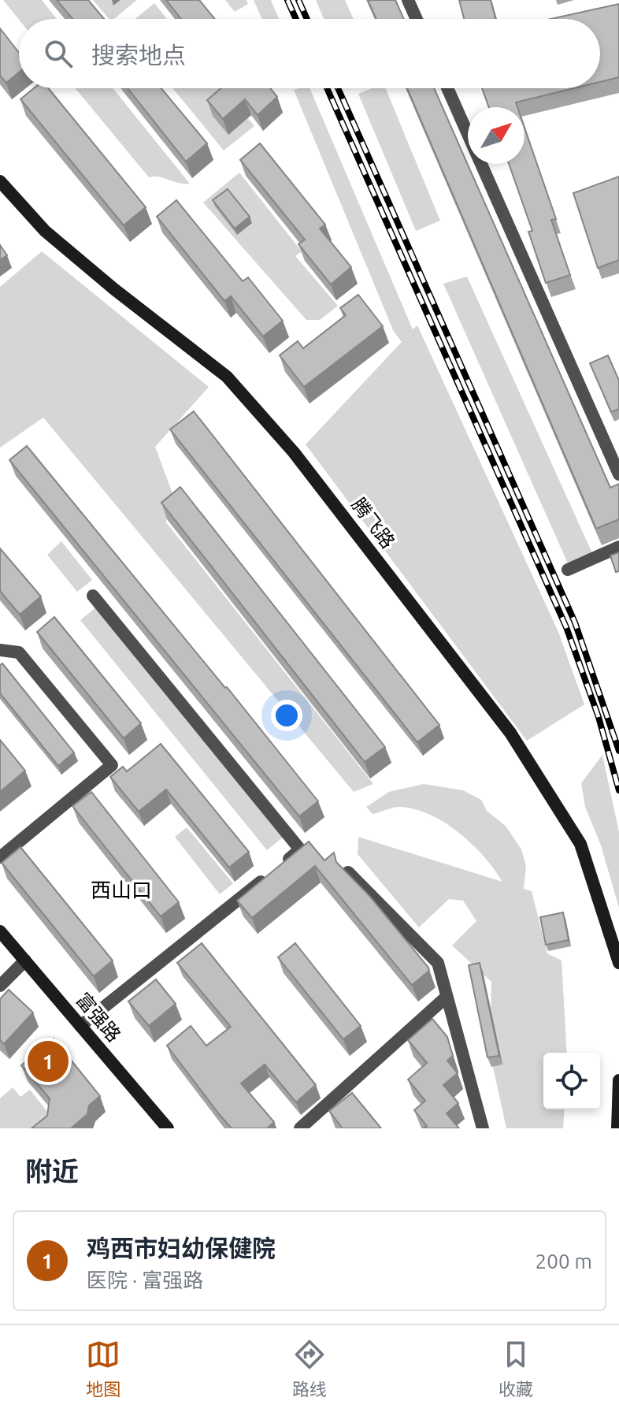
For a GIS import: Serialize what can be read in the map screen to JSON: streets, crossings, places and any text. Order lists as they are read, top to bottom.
{
  "streets": {
    "street": ["腾飞路", "富强路"]
  },
  "districts": ["西山口"],
  "north": "top right",
  "page": {
    "search": "搜索地点",
    "pins": "1",
    "heading": "附近",
    "list": [
      {
        "mark": "1",
        "name": "鸡西市妇幼保健院",
        "note": "医院 · 富强路",
        "value": "200 m"
      }
    ],
    "nav": ["地图", "路线", "收藏"]
  }
}
